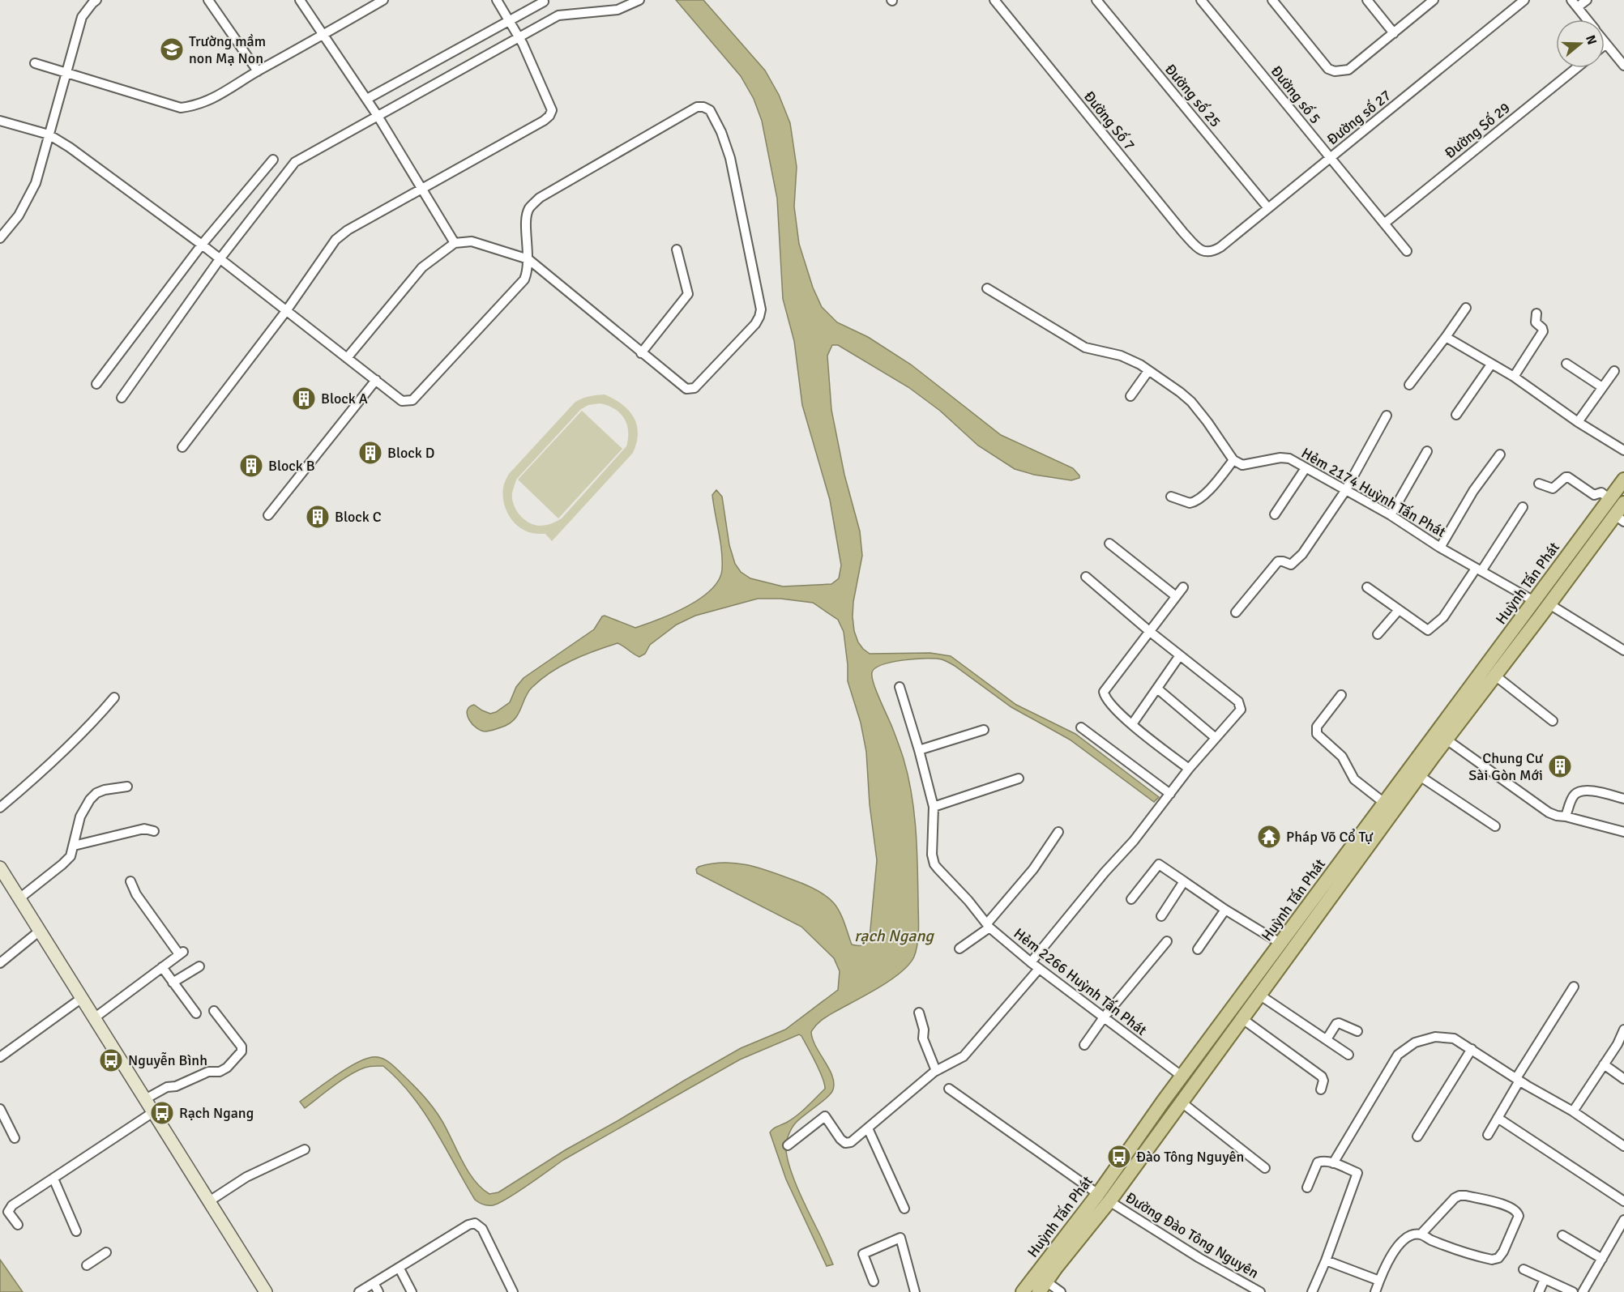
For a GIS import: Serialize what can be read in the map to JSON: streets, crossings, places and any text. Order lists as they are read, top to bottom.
{
  "streets": {
    "main road": ["Huỳnh Tấn Phát"],
    "street": [
      "Đường số 5",
      "Đường số 25",
      "Đường số 27",
      "Đường Số 7",
      "Đường Số 29",
      "Hẻm 2174 Huỳnh Tấn Phát",
      "Hẻm 2266 Huỳnh Tấn Phát",
      "Đường Đào Tông Nguyên"
    ]
  },
  "crossings": [
    ["Đường số 5", "Đường số 27"],
    ["Đường số 5", "Đường Số 29"],
    ["Đường số 25", "Đường số 27"],
    ["Đường số 27", "Đường Số 7"],
    ["Hẻm 2174 Huỳnh Tấn Phát", "Huỳnh Tấn Phát"],
    ["Huỳnh Tấn Phát", "Hẻm 2266 Huỳnh Tấn Phát"],
    ["Huỳnh Tấn Phát", "Đường Đào Tông Nguyên"]
  ],
  "water": ["rạch Ngang"],
  "places": {
    "school or university": ["Trường mầm non Mạ Non"],
    "building": [
      "Block A",
      "Block D",
      "Block B",
      "Block C",
      "Chung Cư Sài Gòn Mới"
    ],
    "temple": ["Pháp Võ Cổ Tự"],
    "bus stop": ["Nguyễn Bình", "Rạch Ngang", "Đào Tông Nguyên"]
  },
  "north": "right"
}
